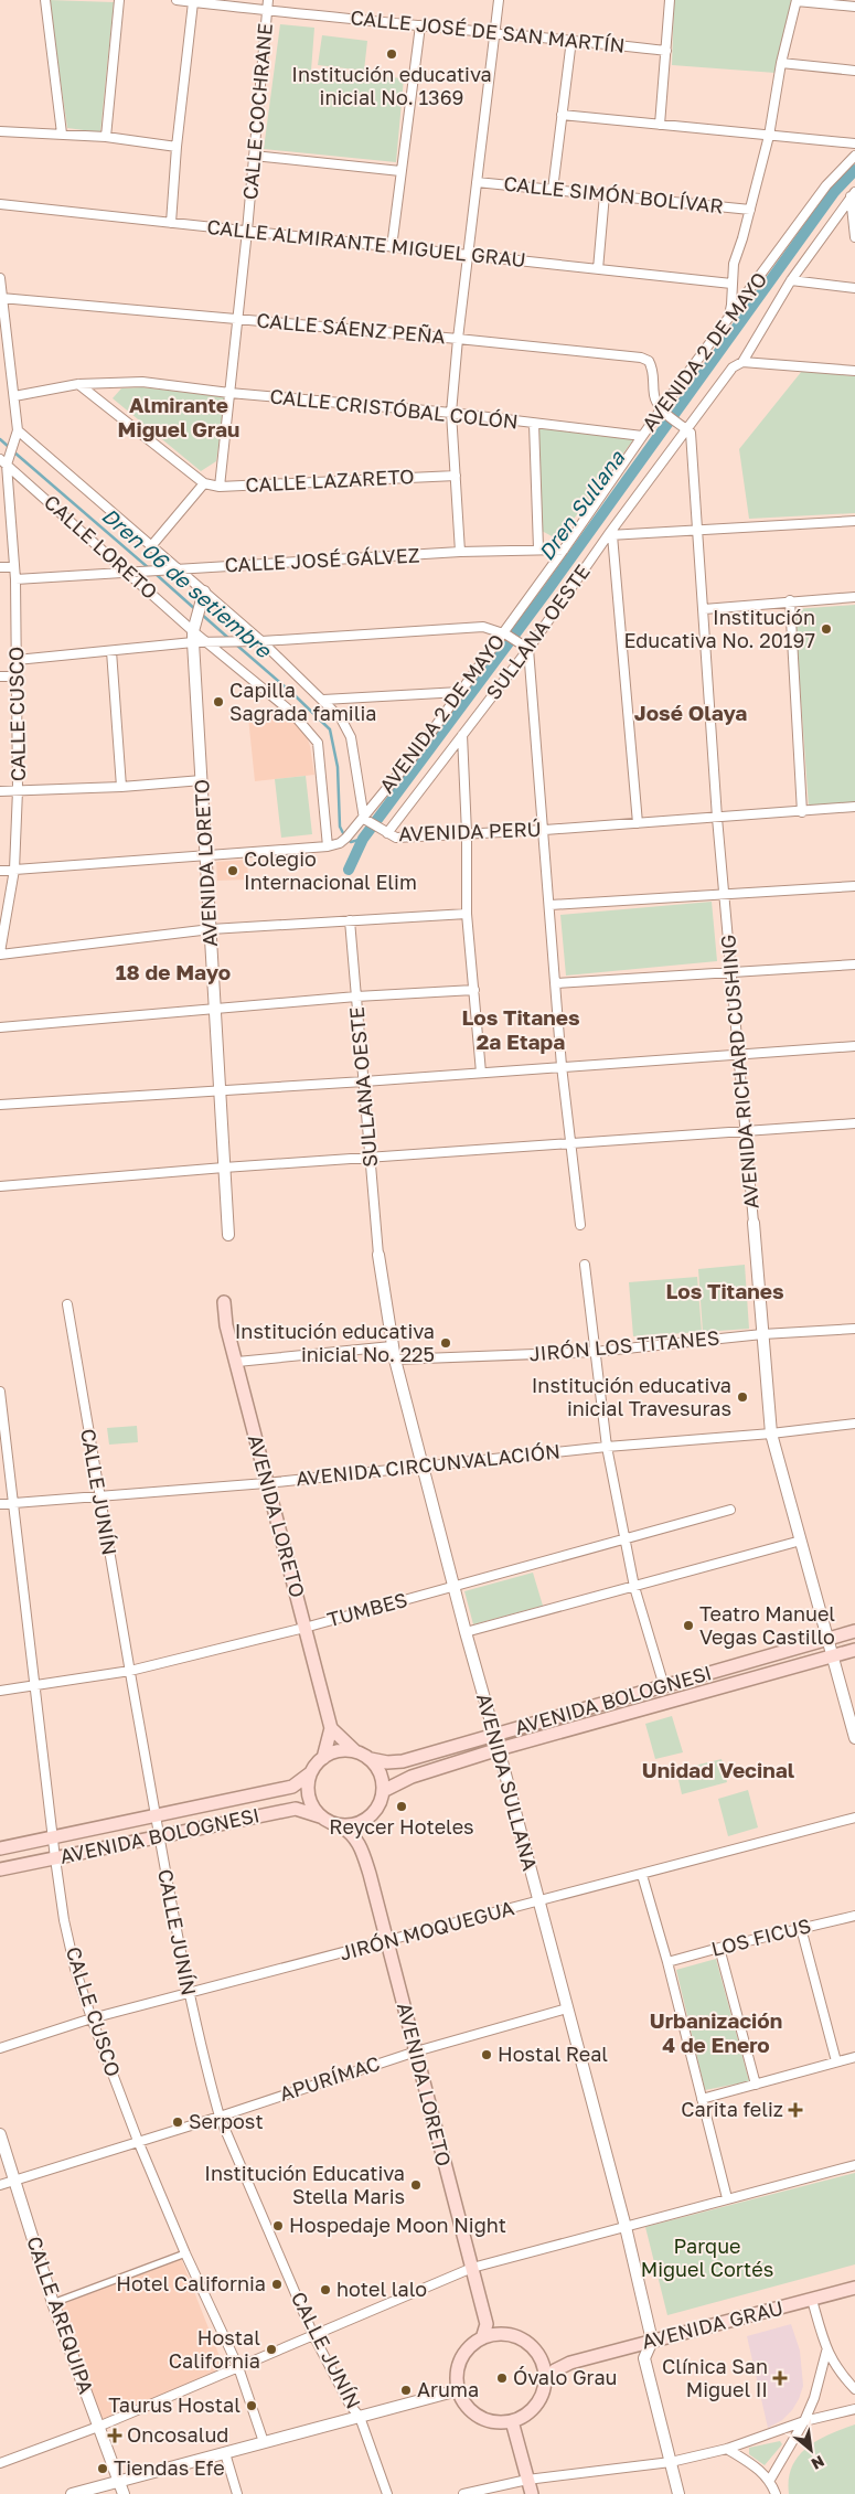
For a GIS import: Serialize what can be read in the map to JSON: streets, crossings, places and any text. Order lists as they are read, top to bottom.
{
  "streets": {
    "main road": ["AVENIDA LORETO", "AVENIDA BOLOGNESI", "AVENIDA GRAU"],
    "street": [
      "CALLE JOSÉ DE SAN MARTÍN",
      "CALLE COCHRANE",
      "CALLE SIMÓN BOLÍVAR",
      "CALLE ALMIRANTE MIGUEL GRAU",
      "CALLE SÁENZ PEÑA",
      "AVENIDA 2 DE MAYO",
      "CALLE CRISTÓBAL COLÓN",
      "CALLE LAZARETO",
      "CALLE LORETO",
      "CALLE JOSÉ GÁLVEZ",
      "SULLANA OESTE",
      "CALLE CUSCO",
      "AVENIDA PERÚ",
      "AVENIDA RICHARD CUSHING",
      "JIRÓN LOS TITANES",
      "AVENIDA CIRCUNVALACIÓN",
      "CALLE JUNÍN",
      "TUMBES",
      "AVENIDA SULLANA",
      "JIRÓN MOQUEGUA",
      "LOS FICUS",
      "APURÍMAC",
      "CALLE AREQUIPA"
    ]
  },
  "crossings": [
    ["CALLE JOSÉ DE SAN MARTÍN", "CALLE COCHRANE"],
    ["CALLE COCHRANE", "CALLE ALMIRANTE MIGUEL GRAU"],
    ["CALLE COCHRANE", "CALLE SÁENZ PEÑA"],
    ["CALLE COCHRANE", "CALLE CRISTÓBAL COLÓN"],
    ["CALLE COCHRANE", "CALLE LAZARETO"],
    ["CALLE SÁENZ PEÑA", "AVENIDA 2 DE MAYO"],
    ["CALLE SÁENZ PEÑA", "CALLE CUSCO"],
    ["AVENIDA 2 DE MAYO", "CALLE CRISTÓBAL COLÓN"],
    ["AVENIDA 2 DE MAYO", "CALLE JOSÉ GÁLVEZ"],
    ["AVENIDA 2 DE MAYO", "AVENIDA PERÚ"],
    ["CALLE CRISTÓBAL COLÓN", "CALLE CUSCO"],
    ["CALLE LORETO", "CALLE JOSÉ GÁLVEZ"],
    ["CALLE LORETO", "CALLE CUSCO"],
    ["CALLE LORETO", "AVENIDA LORETO"],
    ["CALLE JOSÉ GÁLVEZ", "CALLE CUSCO"],
    ["SULLANA OESTE", "AVENIDA PERÚ"],
    ["SULLANA OESTE", "AVENIDA RICHARD CUSHING"],
    ["SULLANA OESTE", "AVENIDA SULLANA"],
    ["CALLE CUSCO", "AVENIDA CIRCUNVALACIÓN"],
    ["CALLE CUSCO", "TUMBES"],
    ["CALLE CUSCO", "AVENIDA BOLOGNESI"],
    ["CALLE CUSCO", "JIRÓN MOQUEGUA"],
    ["CALLE CUSCO", "APURÍMAC"],
    ["AVENIDA PERÚ", "AVENIDA RICHARD CUSHING"],
    ["AVENIDA LORETO", "AVENIDA CIRCUNVALACIÓN"],
    ["AVENIDA LORETO", "TUMBES"],
    ["AVENIDA LORETO", "JIRÓN MOQUEGUA"],
    ["AVENIDA LORETO", "APURÍMAC"],
    ["AVENIDA RICHARD CUSHING", "JIRÓN LOS TITANES"],
    ["AVENIDA RICHARD CUSHING", "AVENIDA CIRCUNVALACIÓN"],
    ["AVENIDA RICHARD CUSHING", "AVENIDA BOLOGNESI"],
    ["JIRÓN LOS TITANES", "AVENIDA SULLANA"],
    ["AVENIDA CIRCUNVALACIÓN", "CALLE JUNÍN"],
    ["AVENIDA CIRCUNVALACIÓN", "AVENIDA SULLANA"],
    ["CALLE JUNÍN", "TUMBES"],
    ["CALLE JUNÍN", "AVENIDA BOLOGNESI"],
    ["CALLE JUNÍN", "JIRÓN MOQUEGUA"],
    ["CALLE JUNÍN", "APURÍMAC"],
    ["TUMBES", "AVENIDA SULLANA"],
    ["AVENIDA BOLOGNESI", "AVENIDA SULLANA"],
    ["AVENIDA SULLANA", "JIRÓN MOQUEGUA"],
    ["AVENIDA SULLANA", "APURÍMAC"],
    ["AVENIDA SULLANA", "AVENIDA GRAU"],
    ["APURÍMAC", "CALLE AREQUIPA"]
  ],
  "districts": [
    "Almirante Miguel Grau",
    "José Olaya",
    "18 de Mayo",
    "Los Titanes 2ª Etapa",
    "Los Titanes",
    "Unidad Vecinal",
    "Urbanización 4 de Enero"
  ],
  "water": ["Dren Sullana", "Dren 06 de setiembre"],
  "parks": ["Parque Miguel Cortés"],
  "places": {
    "other": [
      "Institución educativa inicial No. 1369",
      "Institución Educativa No. 20197",
      "Capilla Sagrada familia",
      "Colegio Internacional Elim",
      "Institución educativa inicial No. 225",
      "Institución educativa inicial Travesuras",
      "Teatro Manuel Vegas Castillo",
      "Reycer Hoteles",
      "Hostal Real",
      "Serpost",
      "Institución Educativa Stella Maris",
      "Hospedaje Moon Night",
      "Hotel California",
      "hotel lalo",
      "Hostal California",
      "Óvalo Grau",
      "Aruma",
      "Taurus Hostal",
      "Tiendas Efe"
    ],
    "health": ["Carita feliz", "Clínica San Miguel II", "Oncosalud"]
  },
  "north": "bottom right"
}
